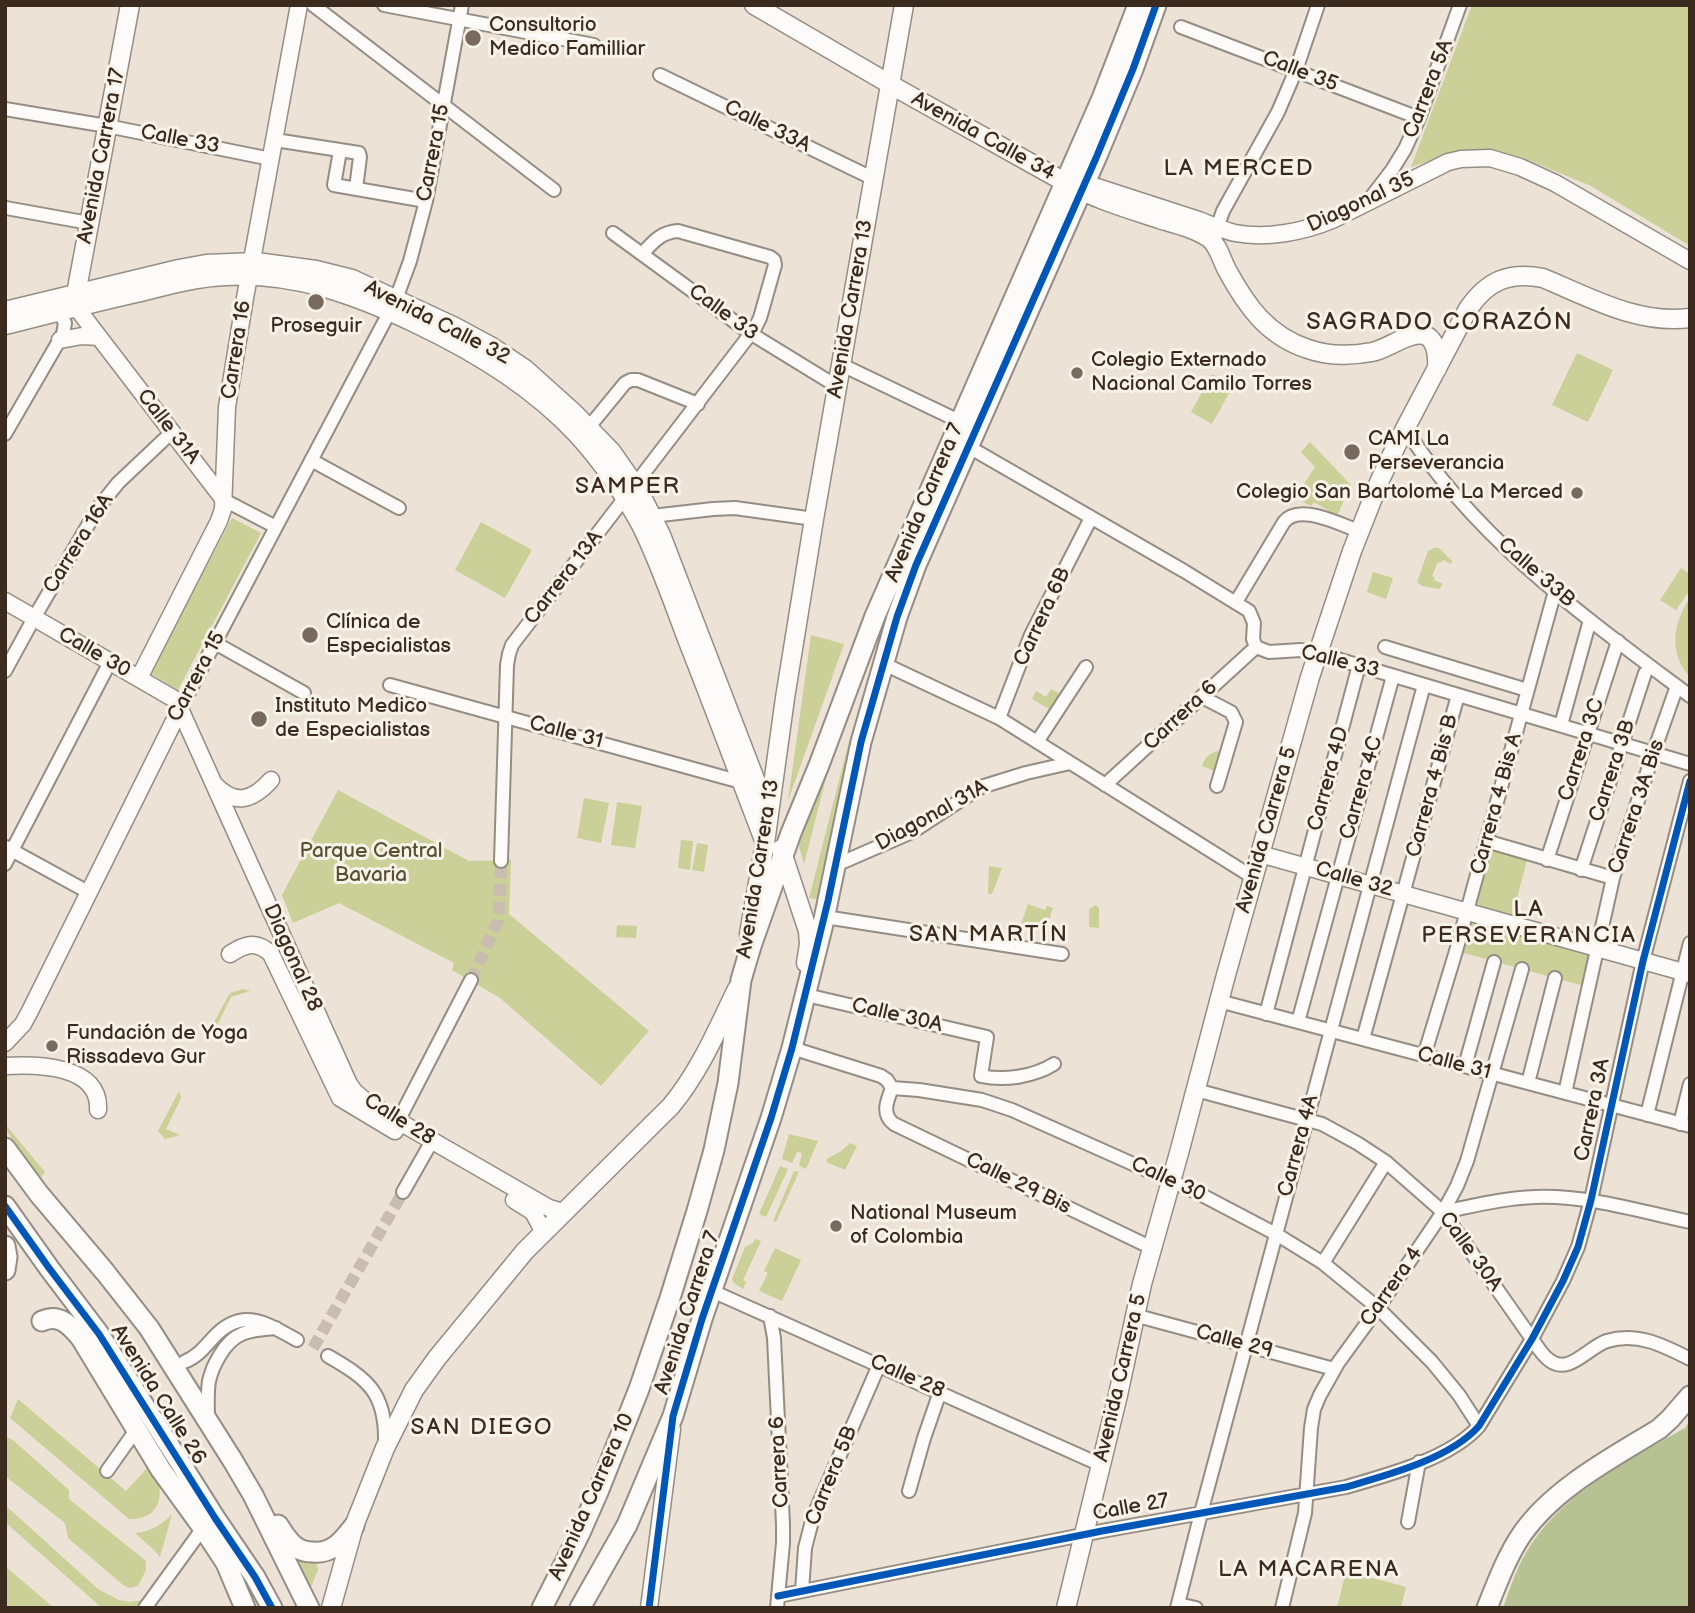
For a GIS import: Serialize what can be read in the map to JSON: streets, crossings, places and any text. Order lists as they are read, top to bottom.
{
  "streets": {
    "main road": [
      "Avenida Calle 34",
      "Avenida Carrera 17",
      "Avenida Carrera 13",
      "Avenida Calle 32",
      "Avenida Carrera 7",
      "Avenida Carrera 5",
      "Avenida Calle 26",
      "Avenida Carrera 10"
    ],
    "street": [
      "Calle 35",
      "Carrera 5A",
      "Calle 33A",
      "Calle 33",
      "Carrera 15",
      "Diagonal 35",
      "Carrera 16",
      "Calle 31A",
      "Carrera 16A",
      "Calle 33B",
      "Carrera 13A",
      "Carrera 6B",
      "Calle 30",
      "Carrera 6",
      "Calle 31",
      "Carrera 3C",
      "Carrera 3B",
      "Carrera 4D",
      "Carrera 4 Bis B",
      "Carrera 4C",
      "Carrera 4 Bis A",
      "Carrera 3A Bis",
      "Diagonal 31A",
      "Calle 32",
      "Diagonal 28",
      "Calle 30A",
      "Carrera 3A",
      "Calle 28",
      "Carrera 4A",
      "Calle 29 Bis",
      "Carrera 4",
      "Calle 29",
      "Carrera 5B",
      "Calle 27"
    ]
  },
  "crossings": [
    ["Calle 35", "Carrera 5A"],
    ["Carrera 5A", "Diagonal 35"],
    ["Calle 33A", "Avenida Carrera 13"],
    ["Avenida Calle 34", "Diagonal 35"],
    ["Avenida Calle 34", "Avenida Carrera 13"],
    ["Avenida Calle 34", "Avenida Carrera 7"],
    ["Calle 33", "Avenida Carrera 17"],
    ["Calle 33", "Avenida Carrera 13"],
    ["Calle 33", "Carrera 16"],
    ["Calle 33", "Carrera 13A"],
    ["Calle 33", "Carrera 6"],
    ["Calle 33", "Carrera 3C"],
    ["Calle 33", "Carrera 3B"],
    ["Calle 33", "Carrera 4D"],
    ["Calle 33", "Carrera 4 Bis B"],
    ["Calle 33", "Carrera 4C"],
    ["Calle 33", "Carrera 4 Bis A"],
    ["Calle 33", "Carrera 3A Bis"],
    ["Calle 33", "Avenida Carrera 5"],
    ["Calle 33", "Carrera 4A"],
    ["Carrera 15", "Avenida Calle 32"],
    ["Carrera 15", "Calle 31A"],
    ["Carrera 15", "Calle 30"],
    ["Carrera 15", "Diagonal 28"],
    ["Avenida Carrera 17", "Avenida Calle 32"],
    ["Avenida Carrera 17", "Calle 31A"],
    ["Avenida Carrera 13", "Avenida Calle 32"],
    ["Avenida Carrera 13", "Avenida Carrera 7"],
    ["Avenida Carrera 13", "Calle 28"],
    ["Avenida Carrera 13", "Avenida Carrera 10"],
    ["Avenida Calle 32", "Carrera 16"],
    ["Avenida Calle 32", "Calle 31A"],
    ["Avenida Calle 32", "Avenida Carrera 7"],
    ["Avenida Calle 32", "Carrera 13A"],
    ["Avenida Calle 32", "Calle 31"],
    ["Carrera 16", "Calle 31A"],
    ["Carrera 16", "Calle 30"],
    ["Calle 31A", "Carrera 16A"],
    ["Avenida Carrera 7", "Calle 30"],
    ["Avenida Carrera 7", "Diagonal 31A"],
    ["Avenida Carrera 7", "Calle 30A"],
    ["Avenida Carrera 7", "Calle 28"],
    ["Avenida Carrera 7", "Avenida Carrera 10"],
    ["Carrera 16A", "Calle 30"],
    ["Calle 33B", "Carrera 3C"],
    ["Calle 33B", "Carrera 4 Bis A"],
    ["Calle 33B", "Carrera 3A Bis"],
    ["Calle 33B", "Avenida Carrera 5"],
    ["Carrera 13A", "Calle 31"],
    ["Calle 30", "Avenida Carrera 5"],
    ["Calle 30", "Diagonal 28"],
    ["Calle 30", "Carrera 3A"],
    ["Calle 30", "Carrera 4A"],
    ["Calle 30", "Calle 29 Bis"],
    ["Calle 30", "Carrera 4"],
    ["Calle 30", "Calle 27"],
    ["Carrera 6", "Calle 28"],
    ["Carrera 6", "Calle 27"],
    ["Calle 31", "Carrera 4D"],
    ["Calle 31", "Carrera 4 Bis B"],
    ["Calle 31", "Carrera 4C"],
    ["Calle 31", "Carrera 4 Bis A"],
    ["Calle 31", "Carrera 3A Bis"],
    ["Calle 31", "Avenida Carrera 5"],
    ["Calle 31", "Carrera 3A"],
    ["Calle 31", "Carrera 4A"],
    ["Calle 31", "Carrera 4"],
    ["Carrera 4D", "Calle 32"],
    ["Carrera 4 Bis B", "Calle 32"],
    ["Carrera 4C", "Calle 32"],
    ["Carrera 4 Bis A", "Calle 32"],
    ["Carrera 3A Bis", "Calle 32"],
    ["Avenida Carrera 5", "Calle 32"],
    ["Avenida Carrera 5", "Calle 30A"],
    ["Avenida Carrera 5", "Calle 28"],
    ["Avenida Carrera 5", "Calle 29 Bis"],
    ["Avenida Carrera 5", "Calle 29"],
    ["Avenida Carrera 5", "Calle 27"],
    ["Calle 32", "Carrera 3A"],
    ["Calle 32", "Carrera 4A"],
    ["Diagonal 28", "Calle 28"],
    ["Calle 30A", "Carrera 3A"],
    ["Calle 30A", "Carrera 4A"],
    ["Calle 30A", "Carrera 4"],
    ["Carrera 3A", "Calle 27"],
    ["Calle 28", "Carrera 5B"],
    ["Carrera 4A", "Calle 29"],
    ["Carrera 4A", "Calle 27"],
    ["Carrera 4", "Calle 29"],
    ["Carrera 4", "Calle 27"],
    ["Carrera 5B", "Calle 27"]
  ],
  "districts": [
    "LA MERCED",
    "SAGRADO CORAZÓN",
    "SAMPER",
    "LA PERSEVERANCIA",
    "SAN MARTÍN",
    "SAN DIEGO",
    "LA MACARENA"
  ],
  "parks": ["Parque Central Bavaria"],
  "places": [
    "Consultorio Medico Familliar",
    "Proseguir",
    "Colegio Externado Nacional Camilo Torres",
    "CAMI La Perseverancia",
    "Colegio San Bartolomé La Merced",
    "Clínica de Especialistas",
    "Instituto Medico de Especialistas",
    "Fundación de Yoga Rissadeva Gur",
    "National Museum of Colombia"
  ]
}
